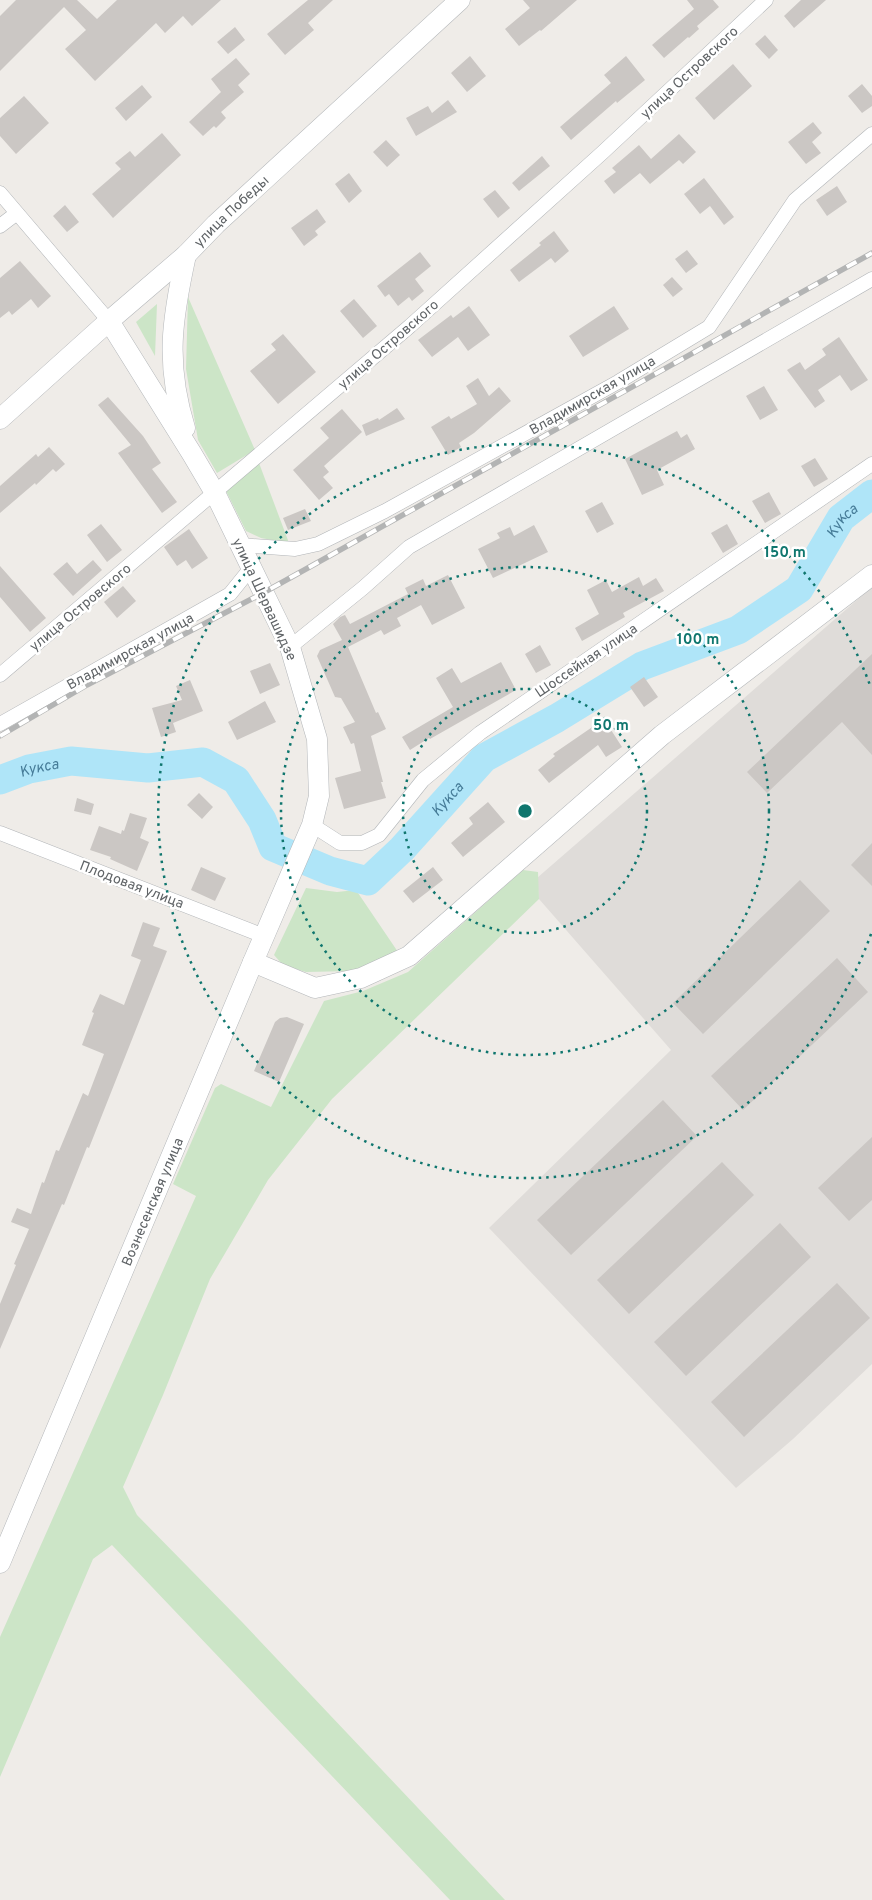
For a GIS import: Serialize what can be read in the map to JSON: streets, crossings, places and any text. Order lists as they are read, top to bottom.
{
  "streets": {
    "street": [
      "улица Островского",
      "улица Победы",
      "Владимирская улица",
      "улица Шервашидзе",
      "Шоссейная улица",
      "Плодовая улица",
      "Вознесенская улица"
    ]
  },
  "crossings": [
    ["улица Островского", "улица Шервашидзе"],
    ["улица Победы", "улица Шервашидзе"],
    ["Владимирская улица", "улица Шервашидзе"],
    ["улица Шервашидзе", "Шоссейная улица"],
    ["улица Шервашидзе", "Вознесенская улица"],
    ["Шоссейная улица", "Вознесенская улица"],
    ["Плодовая улица", "Вознесенская улица"]
  ],
  "water": ["Кукса"],
  "rings": ["150 m", "100 m", "50 m"]
}
